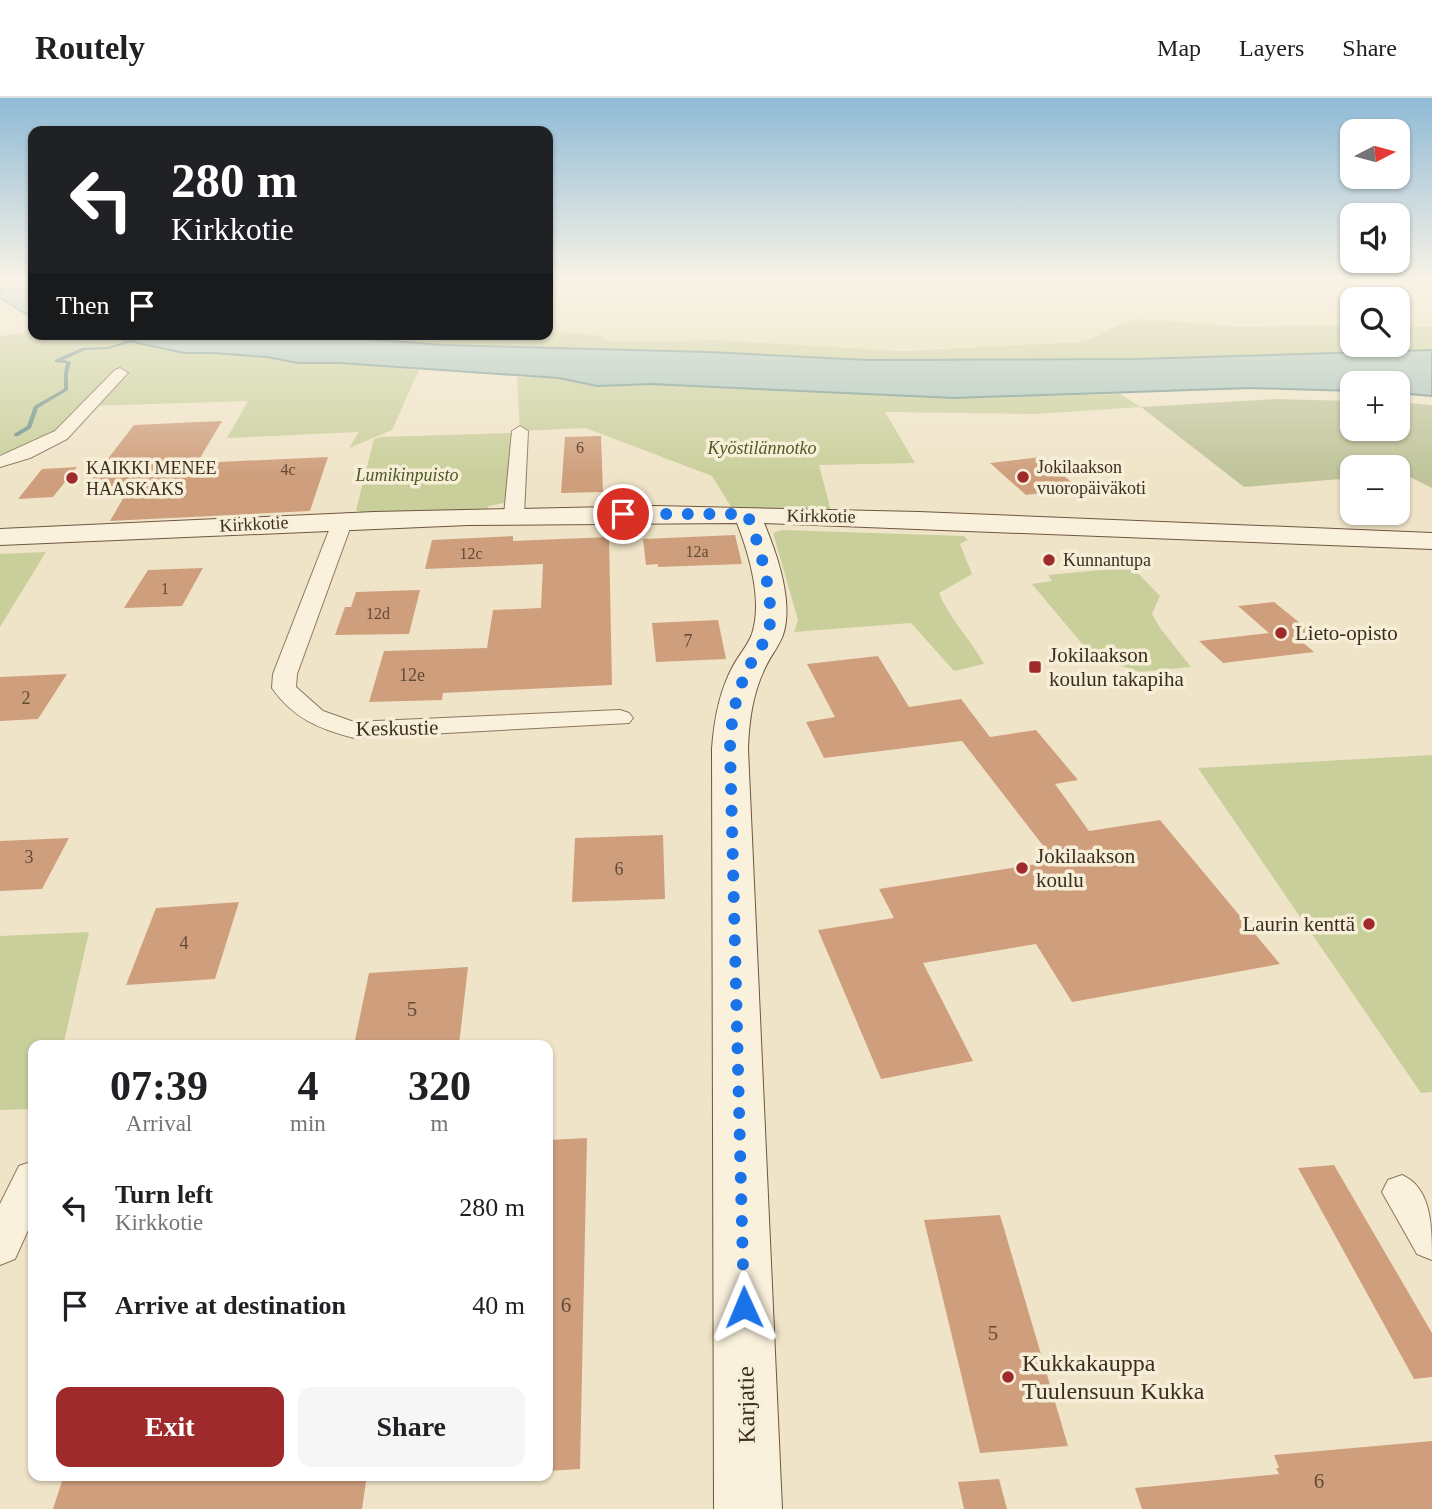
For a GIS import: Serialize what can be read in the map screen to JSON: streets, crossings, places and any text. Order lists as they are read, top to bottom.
{
  "streets": {
    "street": ["Kirkkotie", "Keskustie", "Karjatie"]
  },
  "crossings": [
    ["Kirkkotie", "Keskustie"],
    ["Kirkkotie", "Karjatie"]
  ],
  "parks": ["Kyöstilännotko", "Lumikinpuisto"],
  "places": {
    "other": [
      "Jokilaakson vuoropäiväkoti",
      "KAIKKI MENEE HAASKAKS",
      "Kunnantupa",
      "Lieto-opisto",
      "Jokilaakson koulu",
      "Laurin kenttä",
      "Kukkakauppa Tuulensuun Kukka"
    ],
    "transit": ["Jokilaakson koulun takapiha"]
  },
  "house_numbers": [
    "6",
    "4c",
    "12a",
    "12c",
    "1",
    "12d",
    "7",
    "12e",
    "2",
    "3",
    "6",
    "4",
    "5",
    "6",
    "5",
    "6"
  ],
  "north": "right",
  "page": {
    "header": "Routely",
    "nav": ["Map", "Layers", "Share"],
    "map_buttons": ["+", "−"],
    "turn": ["280 m", "Kirkkotie"],
    "then": "Then",
    "eta": [
      "07:39",
      "Arrival",
      "4",
      "min",
      "320",
      "m"
    ],
    "list": [
      {
        "name": "Turn left",
        "note": "Kirkkotie",
        "value": "280 m"
      },
      {
        "name": "Arrive at destination",
        "value": "40 m"
      }
    ],
    "buttons": ["Exit", "Share"]
  }
}
